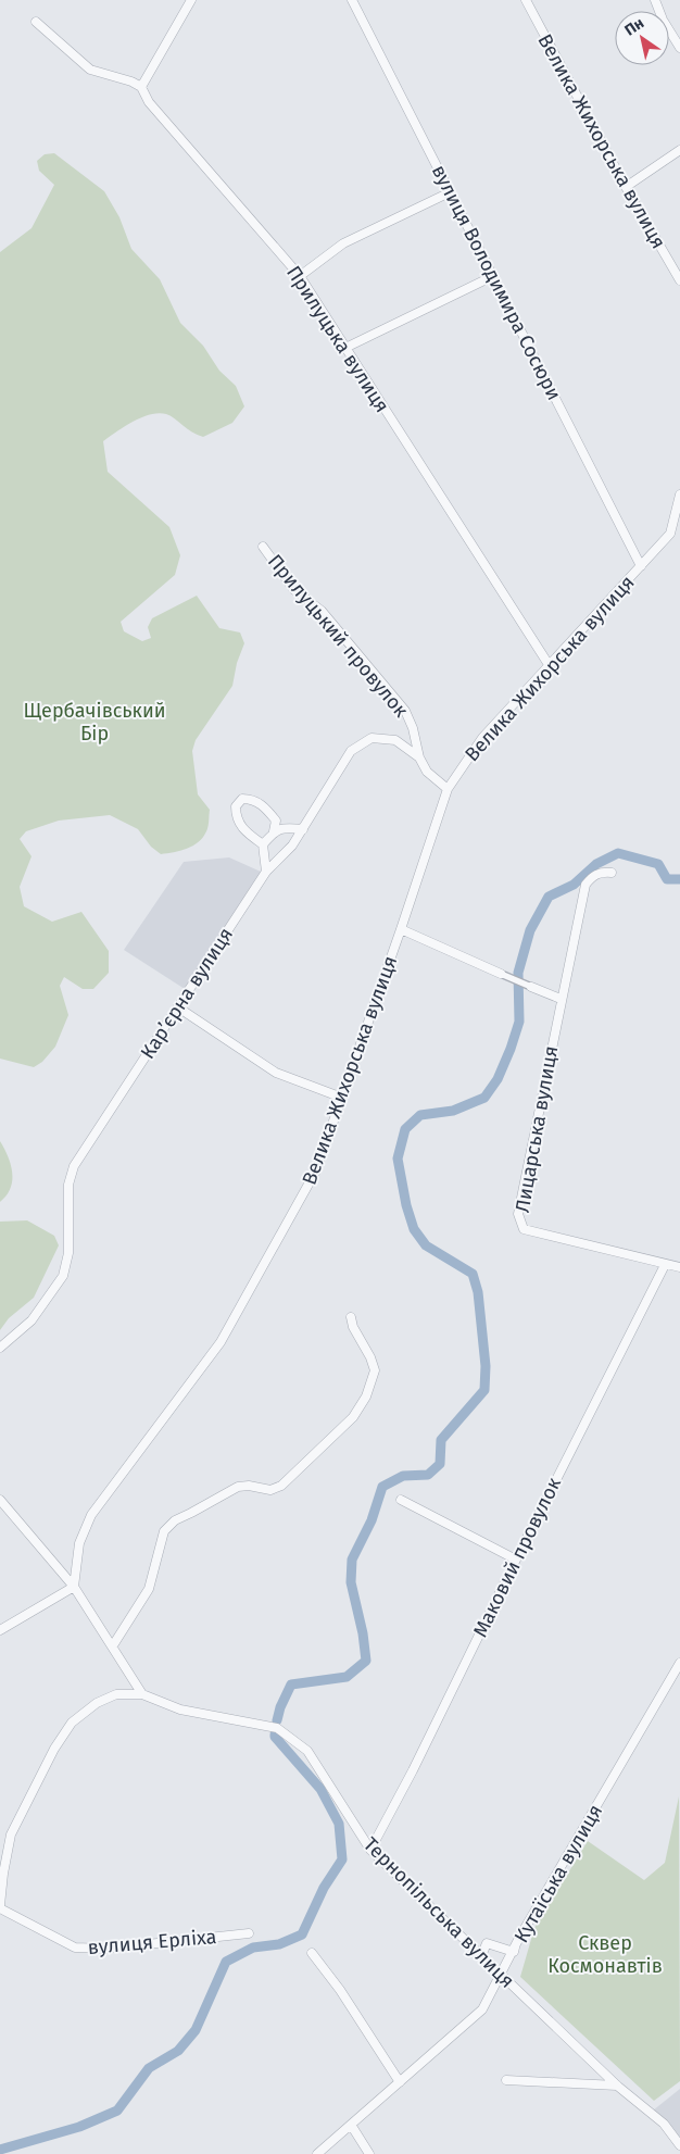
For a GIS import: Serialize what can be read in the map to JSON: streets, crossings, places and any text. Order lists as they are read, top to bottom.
{
  "streets": {
    "street": [
      "Велика Жихорська вулиця",
      "вулиця Володимира Сосюри",
      "Прилуцька вулиця",
      "Прилуцький провулок",
      "Кар’єрна вулиця",
      "Лицарська вулиця",
      "Маковий провулок",
      "Кутаїська вулиця",
      "Тернопільська вулиця",
      "вулиця Ерліха"
    ]
  },
  "crossings": [
    ["Велика Жихорська вулиця", "вулиця Володимира Сосюри"],
    ["Велика Жихорська вулиця", "Прилуцька вулиця"],
    ["Велика Жихорська вулиця", "Кар’єрна вулиця"],
    ["Прилуцький провулок", "Кар’єрна вулиця"],
    ["Лицарська вулиця", "Маковий провулок"],
    ["Маковий провулок", "Тернопільська вулиця"],
    ["Кутаїська вулиця", "Тернопільська вулиця"]
  ],
  "parks": ["Щербачівський Бір", "Сквер Космонавтів"],
  "north": "top left"
}
